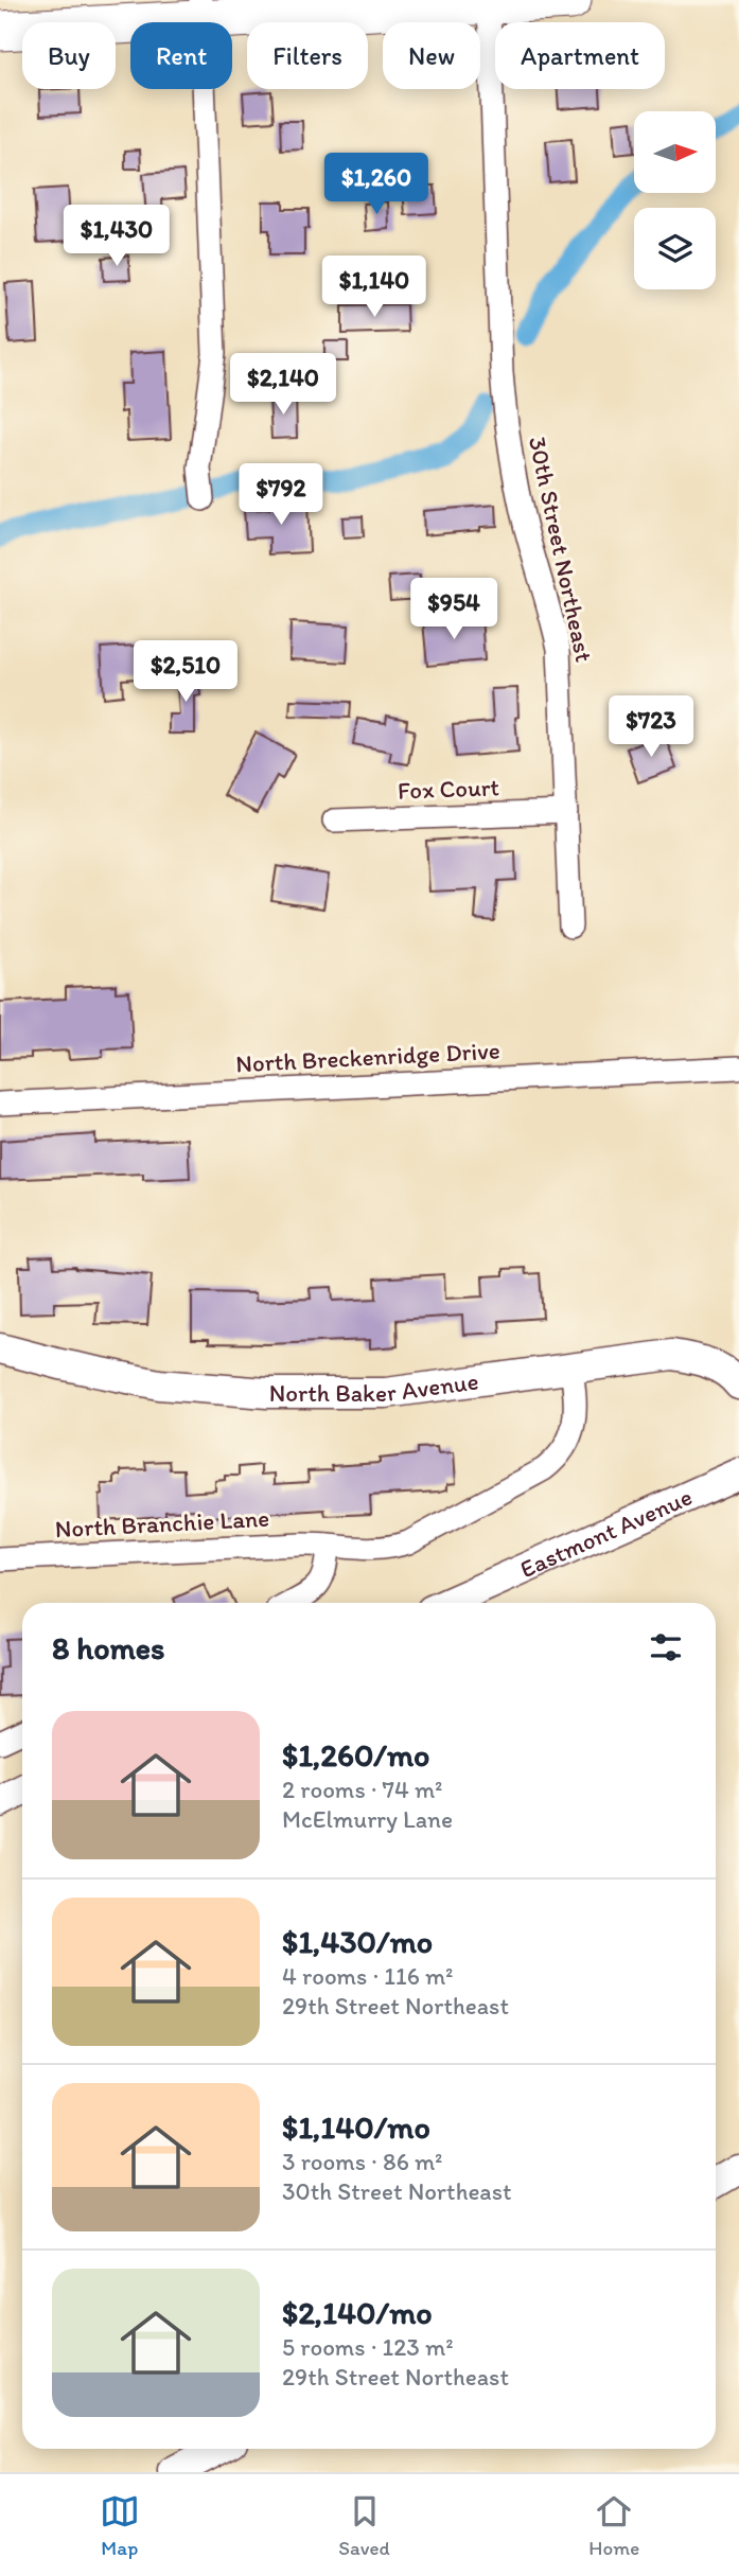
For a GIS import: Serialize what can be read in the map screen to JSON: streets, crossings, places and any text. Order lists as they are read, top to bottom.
{
  "streets": {
    "main road": ["North Baker Avenue", "Eastmont Avenue"],
    "street": [
      "30th Street Northeast",
      "Fox Court",
      "North Breckenridge Drive",
      "North Branchie Lane"
    ]
  },
  "crossings": [
    ["30th Street Northeast", "Fox Court"],
    ["North Baker Avenue", "North Branchie Lane"]
  ],
  "north": "right",
  "page": {
    "chip": [
      "Buy",
      "Rent",
      "Filters",
      "New",
      "Apartment"
    ],
    "price": [
      "$1,260",
      "$1,430",
      "$1,140",
      "$2,140",
      "$792",
      "$954",
      "$2,510",
      "$723"
    ],
    "heading": "8 homes",
    "list": [
      {
        "name": "$1,260/mo",
        "note": "2 rooms · 74 m² · McElmurry Lane"
      },
      {
        "name": "$1,430/mo",
        "note": "4 rooms · 116 m² · 29th Street Northeast"
      },
      {
        "name": "$1,140/mo",
        "note": "3 rooms · 86 m² · 30th Street Northeast"
      },
      {
        "name": "$2,140/mo",
        "note": "5 rooms · 123 m² · 29th Street Northeast"
      }
    ],
    "tabs": ["Map", "Saved", "Home"]
  }
}
